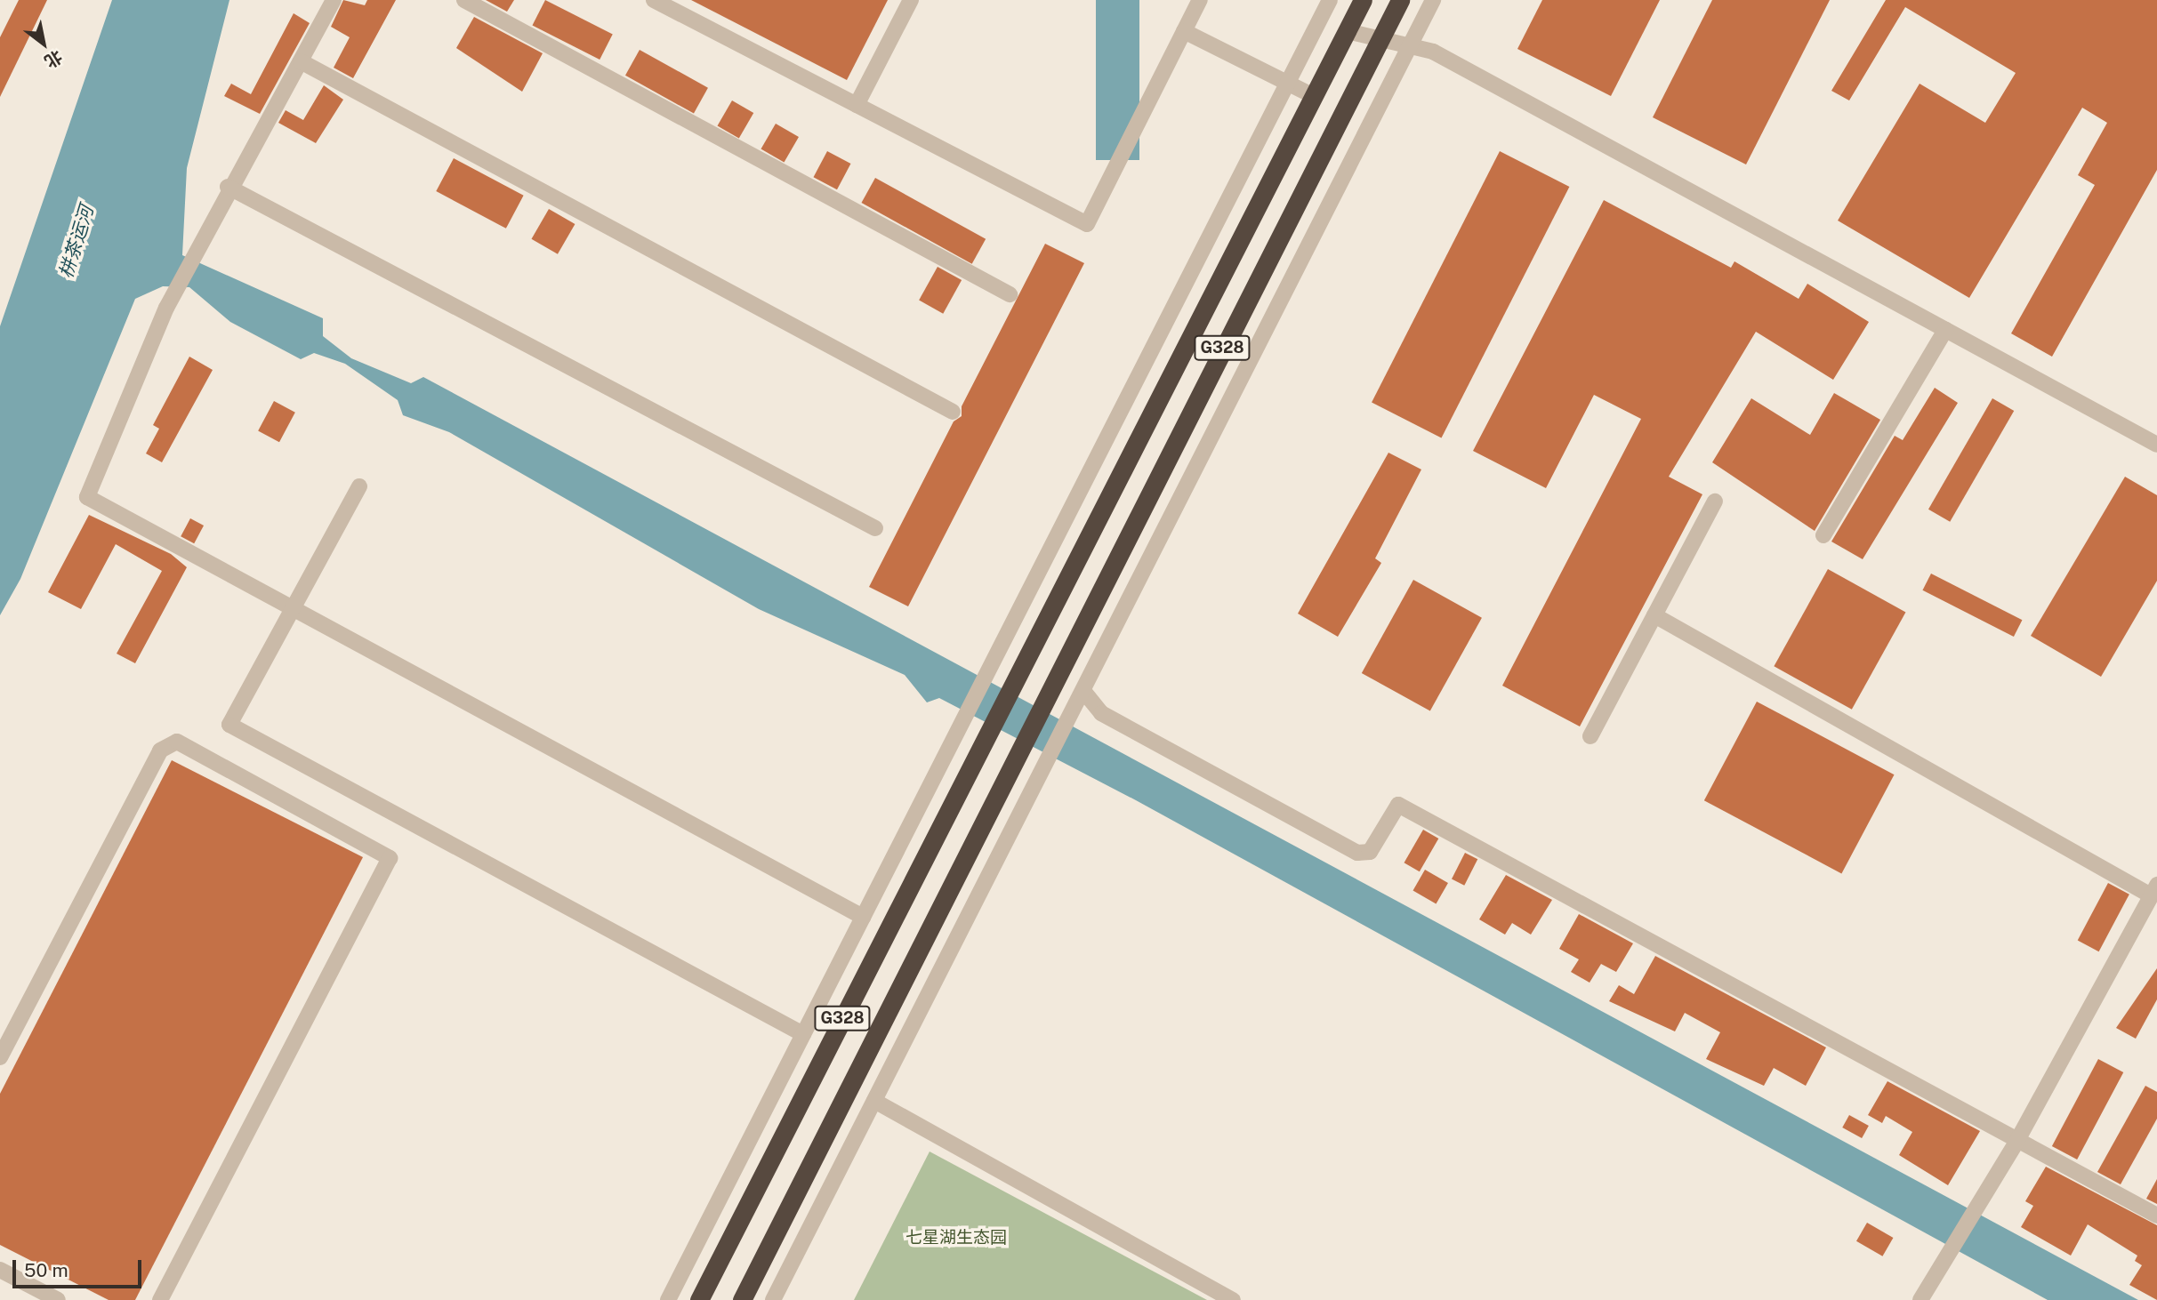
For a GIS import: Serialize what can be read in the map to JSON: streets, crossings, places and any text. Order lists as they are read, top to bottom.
{
  "streets": {
    "highway": ["G328"]
  },
  "water": ["栟茶运河"],
  "parks": ["七星湖生态园"],
  "scale_bar": "50 m",
  "north": "bottom right"
}
